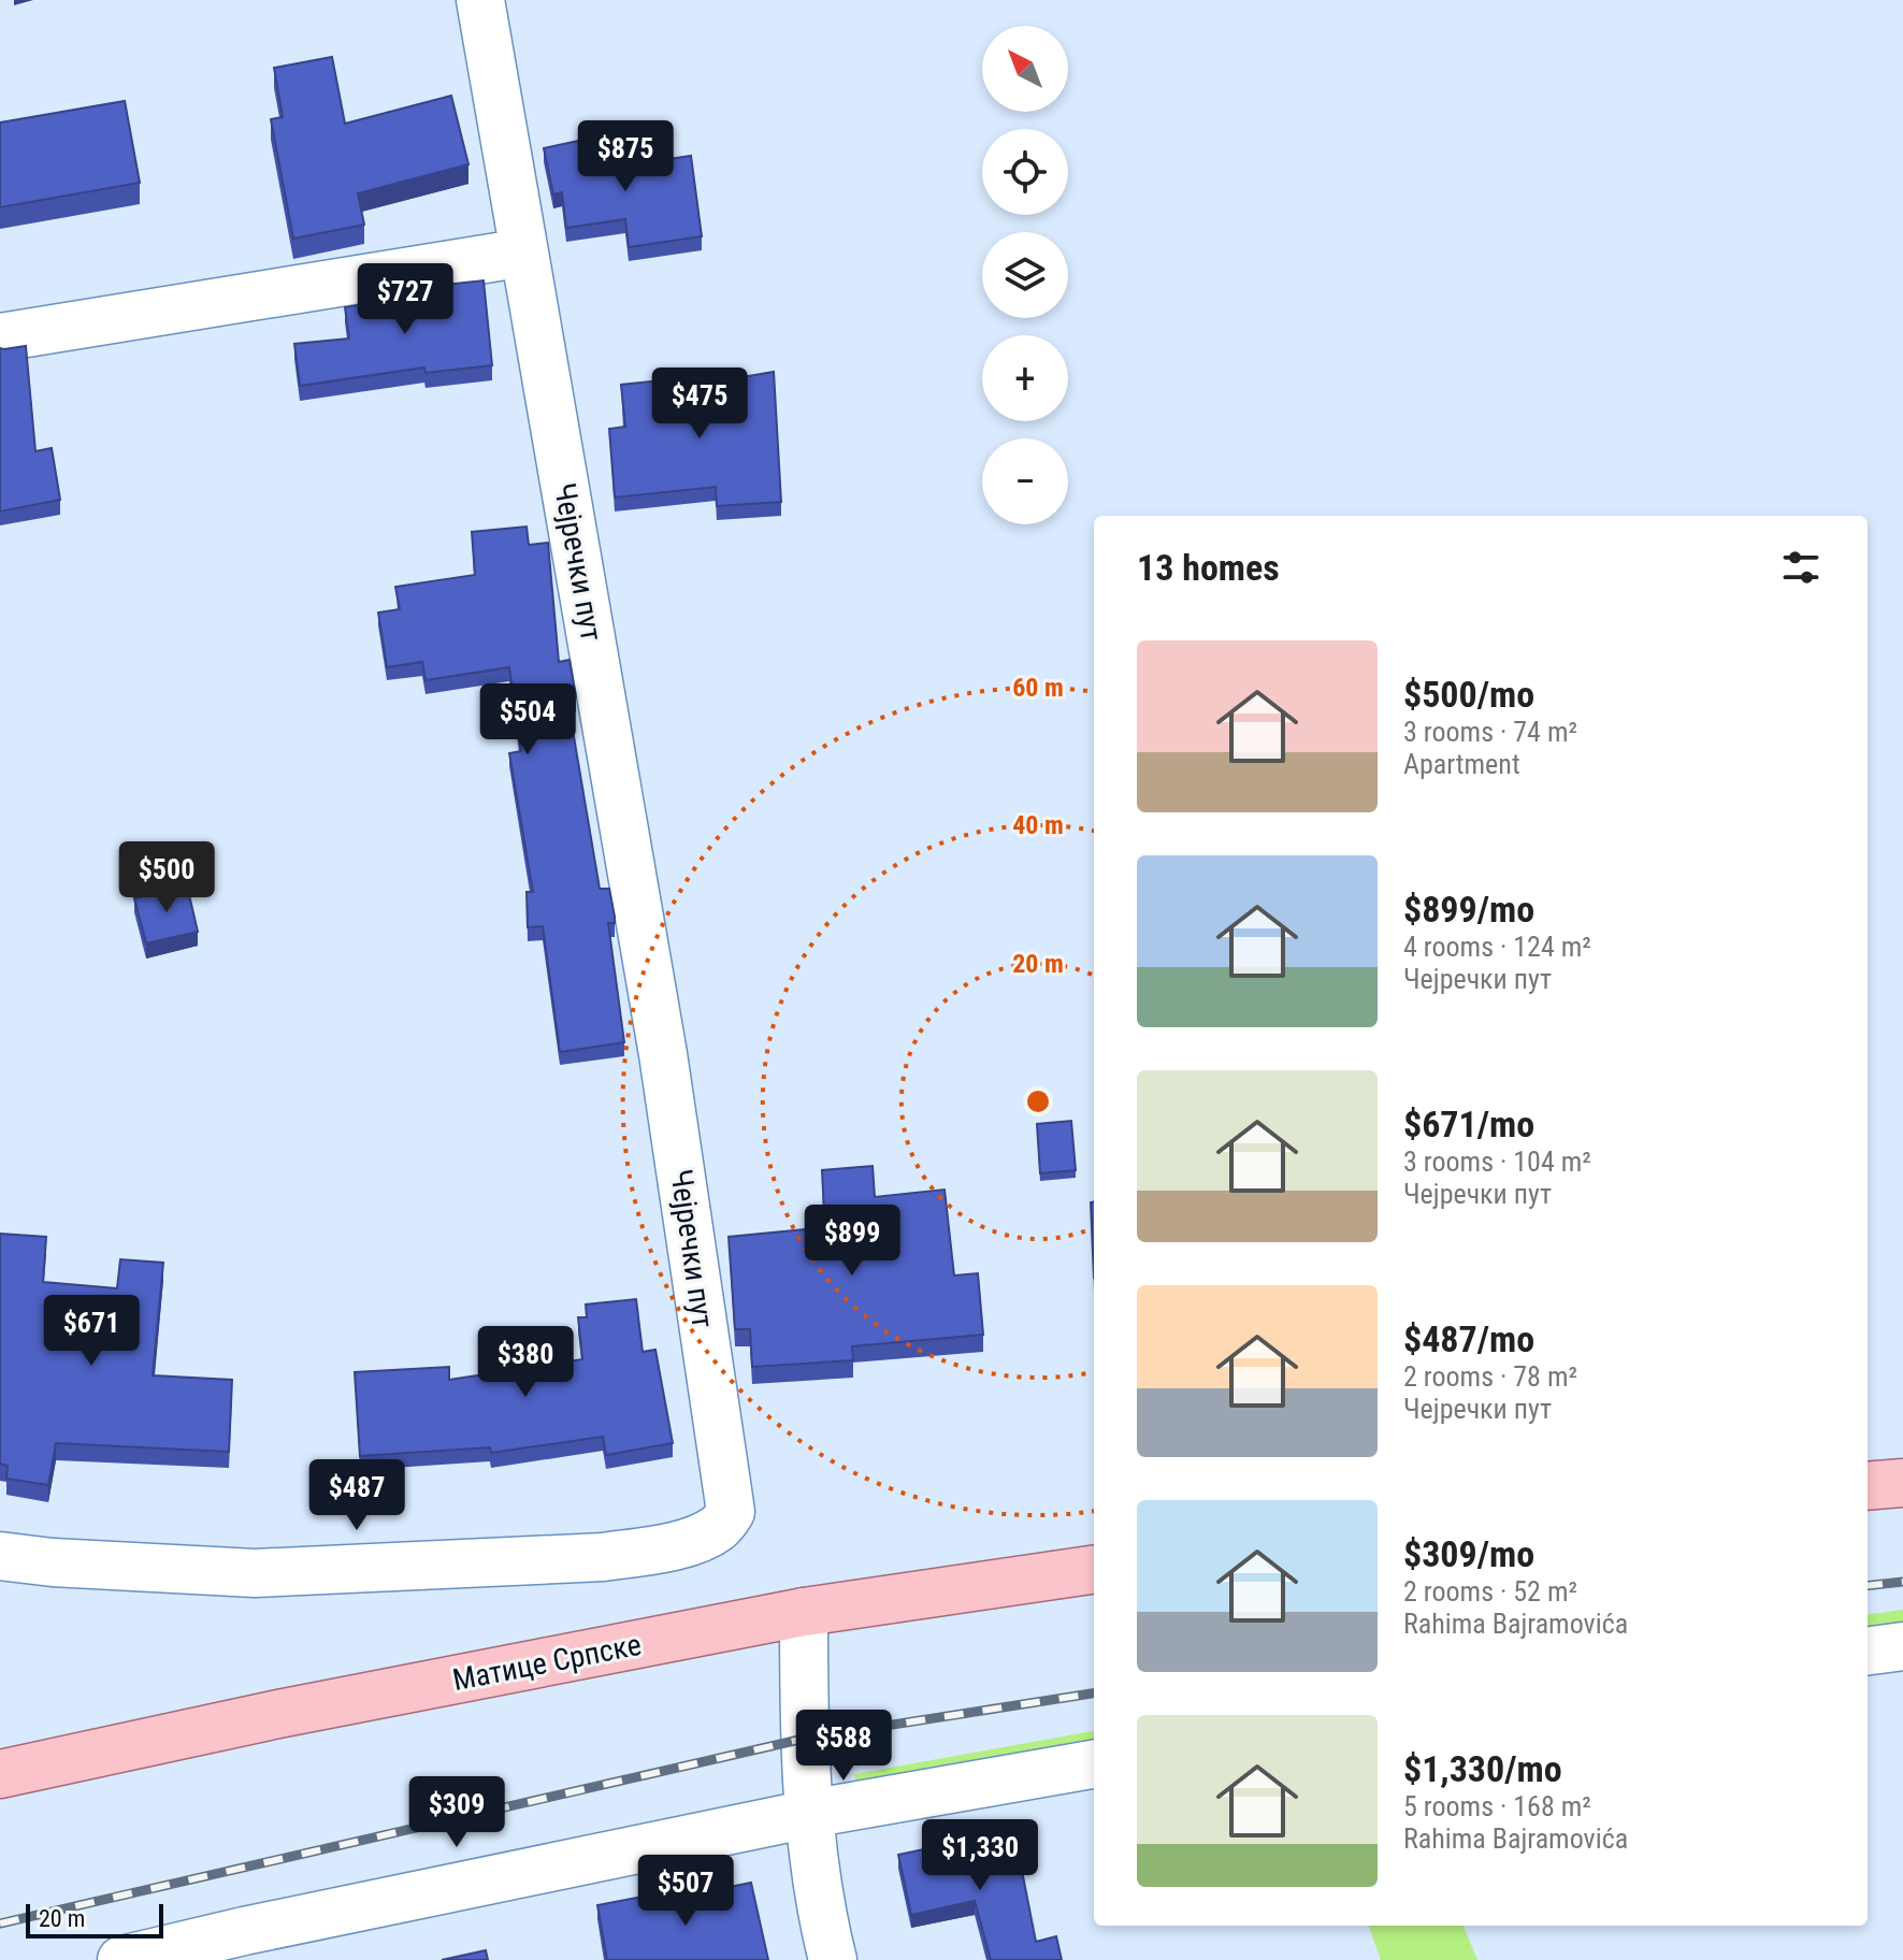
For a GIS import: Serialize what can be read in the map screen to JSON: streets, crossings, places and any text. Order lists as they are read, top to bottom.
{
  "streets": {
    "main road": ["Матице Српске"],
    "street": ["Чејречки пут"]
  },
  "scale_bar": "20 m",
  "north": "top left",
  "page": {
    "map_buttons": ["+", "−"],
    "price": [
      "$875",
      "$727",
      "$475",
      "$504",
      "$500",
      "$899",
      "$671",
      "$380",
      "$487",
      "$588",
      "$309",
      "$1,330",
      "$507"
    ],
    "heading": "13 homes",
    "list": [
      {
        "name": "$500/mo",
        "note": "3 rooms · 74 m² · Apartment"
      },
      {
        "name": "$899/mo",
        "note": "4 rooms · 124 m² · Чејречки пут"
      },
      {
        "name": "$671/mo",
        "note": "3 rooms · 104 m² · Чејречки пут"
      },
      {
        "name": "$487/mo",
        "note": "2 rooms · 78 m² · Чејречки пут"
      },
      {
        "name": "$309/mo",
        "note": "2 rooms · 52 m² · Rahima Bajramovića"
      },
      {
        "name": "$1,330/mo",
        "note": "5 rooms · 168 m² · Rahima Bajramovića"
      }
    ],
    "scale": "20 m"
  },
  "rings": ["60 m", "40 m", "20 m"]
}
